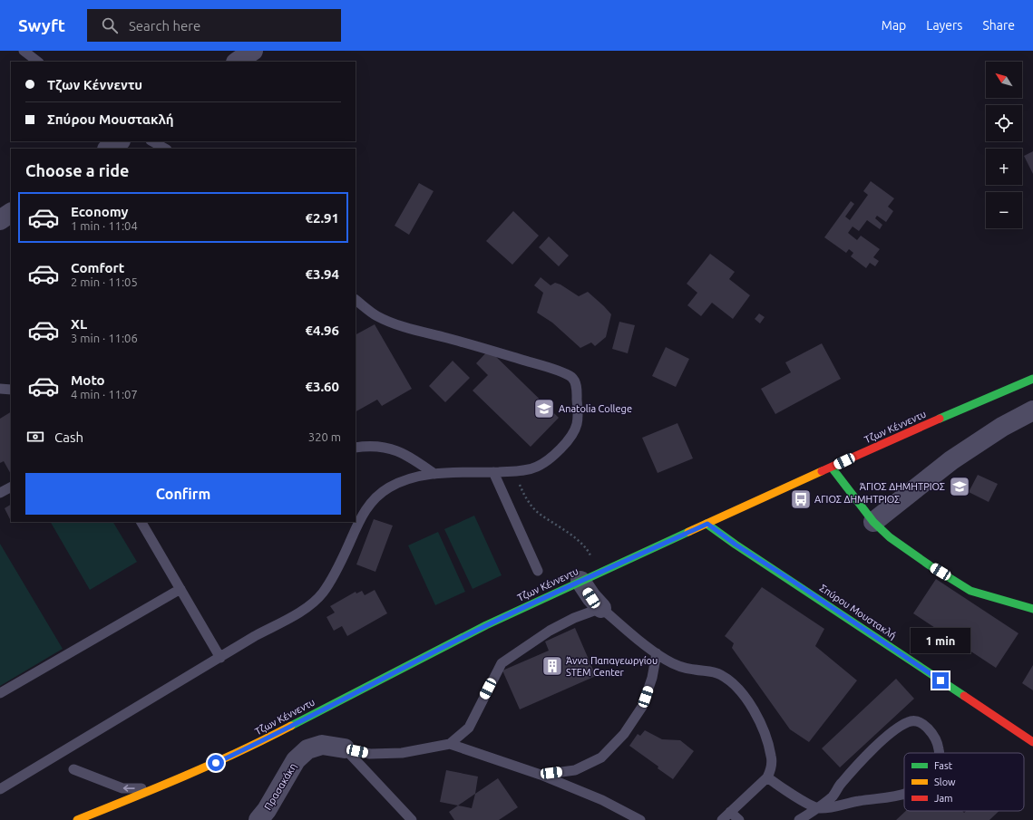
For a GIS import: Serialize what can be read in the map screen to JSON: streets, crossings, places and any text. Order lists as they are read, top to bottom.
{
  "streets": {
    "main road": ["Τζων Κέννεντυ", "Σπύρου Μουστακλή"],
    "street": ["Πρασακάκη"]
  },
  "crossings": [
    ["Τζων Κέννεντυ", "Σπύρου Μουστακλή"]
  ],
  "places": {
    "school or university": ["Anatolia College", "ΆΓΙΟΣ ΔΗΜΗΤΡΙΟΣ"],
    "bus stop": ["ΑΓΙΟΣ ΔΗΜΗΤΡΙΟΣ"],
    "building": ["Άννα Παπαγεωργίου STEM Center"]
  },
  "legend": ["Fast", "Slow", "Jam"],
  "north": "top left",
  "page": {
    "header": "Swyft",
    "search": "Search here",
    "nav": ["Map", "Layers", "Share"],
    "map_buttons": ["+", "−"],
    "banner": ["Τζων Κέννεντυ", "Σπύρου Μουστακλή"],
    "heading": "Choose a ride",
    "list": [
      {
        "name": "Economy",
        "note": "1 min · 11:04",
        "value": "€2.91"
      },
      {
        "name": "Comfort",
        "note": "2 min · 11:05",
        "value": "€3.94"
      },
      {
        "name": "XL",
        "note": "3 min · 11:06",
        "value": "€4.96"
      },
      {
        "name": "Moto",
        "note": "4 min · 11:07",
        "value": "€3.60"
      }
    ],
    "pay": ["Cash", "320 m"],
    "buttons": "Confirm",
    "bubble": "1 min"
  }
}
